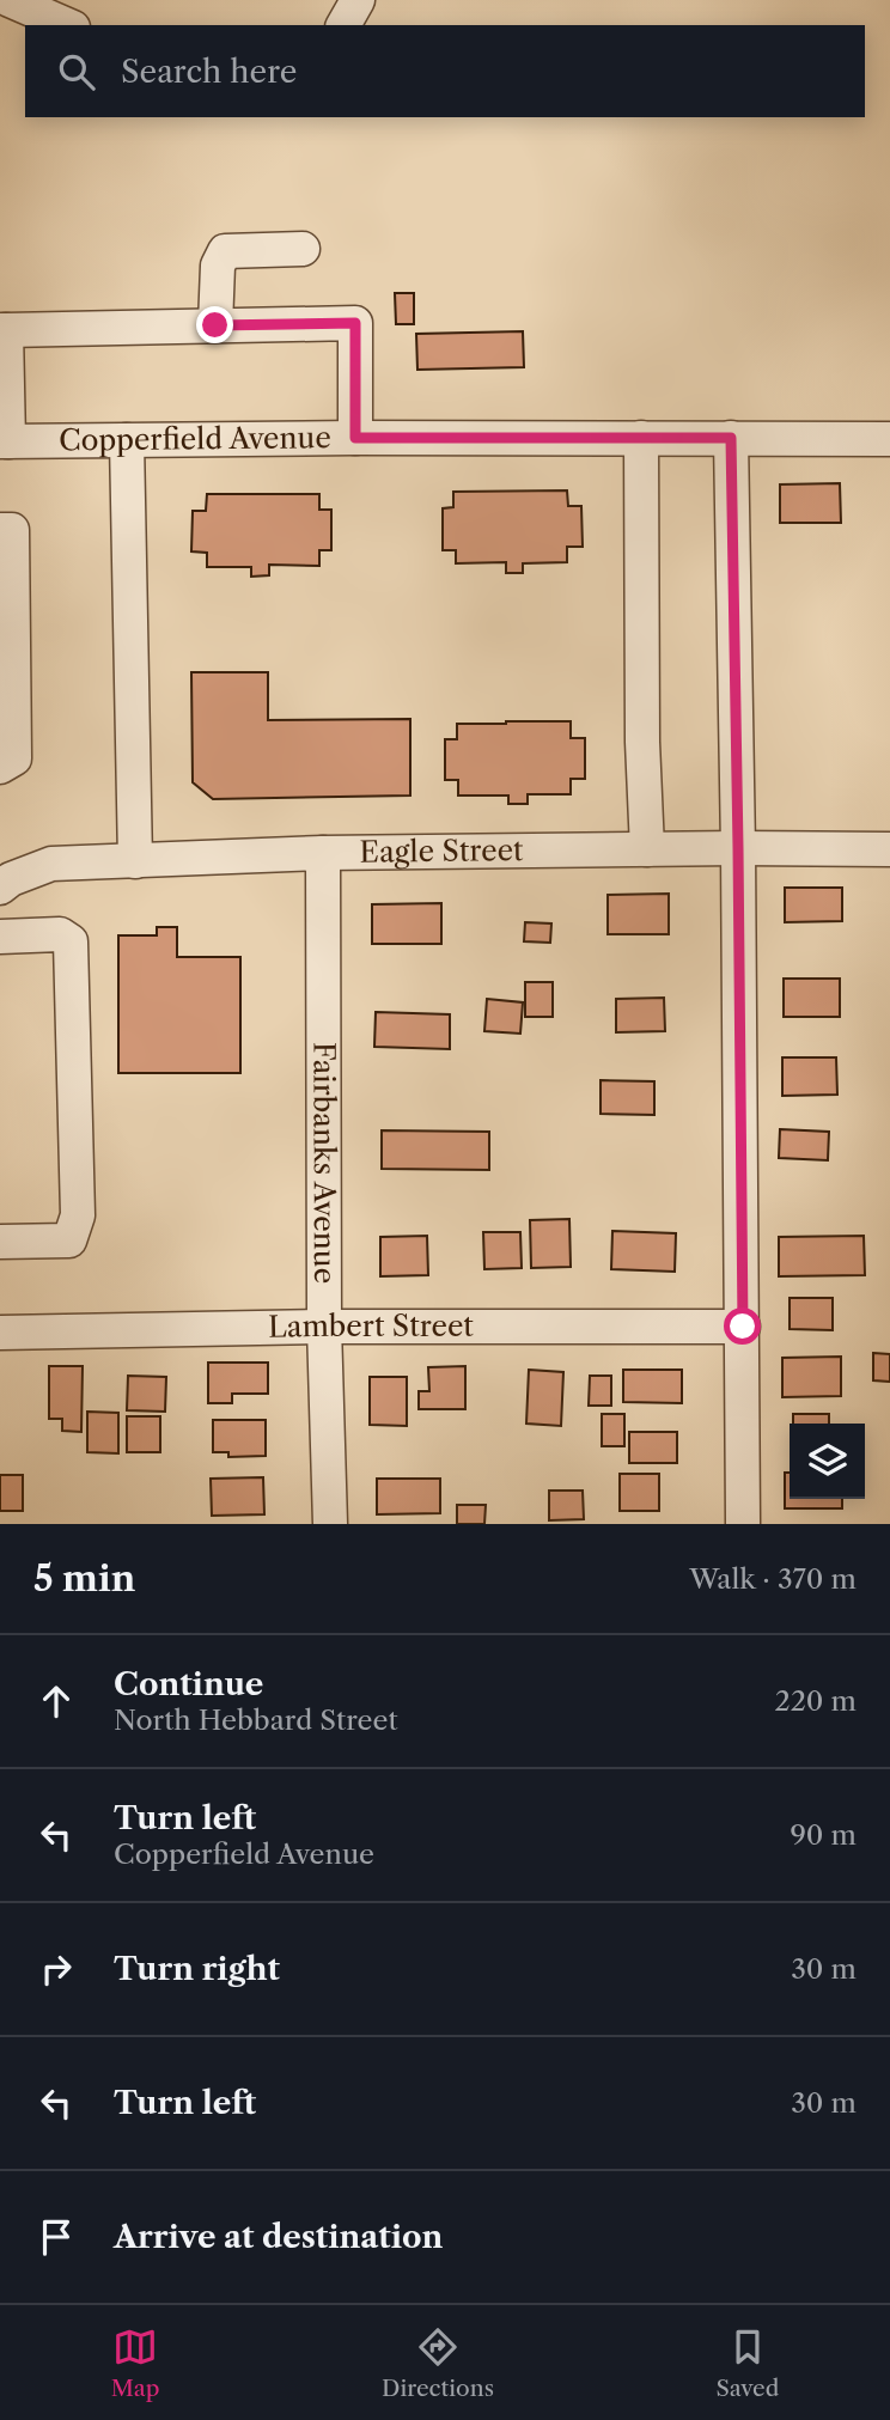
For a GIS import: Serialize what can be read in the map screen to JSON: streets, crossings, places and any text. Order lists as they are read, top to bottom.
{
  "streets": {
    "street": [
      "Copperfield Avenue",
      "Eagle Street",
      "Fairbanks Avenue",
      "Lambert Street"
    ]
  },
  "crossings": [
    ["Eagle Street", "Fairbanks Avenue"],
    ["Fairbanks Avenue", "Lambert Street"]
  ],
  "page": {
    "search": "Search here",
    "heading": ["5 min", "Walk · 370 m"],
    "list": [
      ["Continue", "North Hebbard Street", "220 m"],
      ["Turn left", "Copperfield Avenue", "90 m"],
      ["Turn right", "30 m"],
      ["Turn left", "30 m"],
      "Arrive at destination"
    ],
    "nav": ["Map", "Directions", "Saved"]
  }
}
